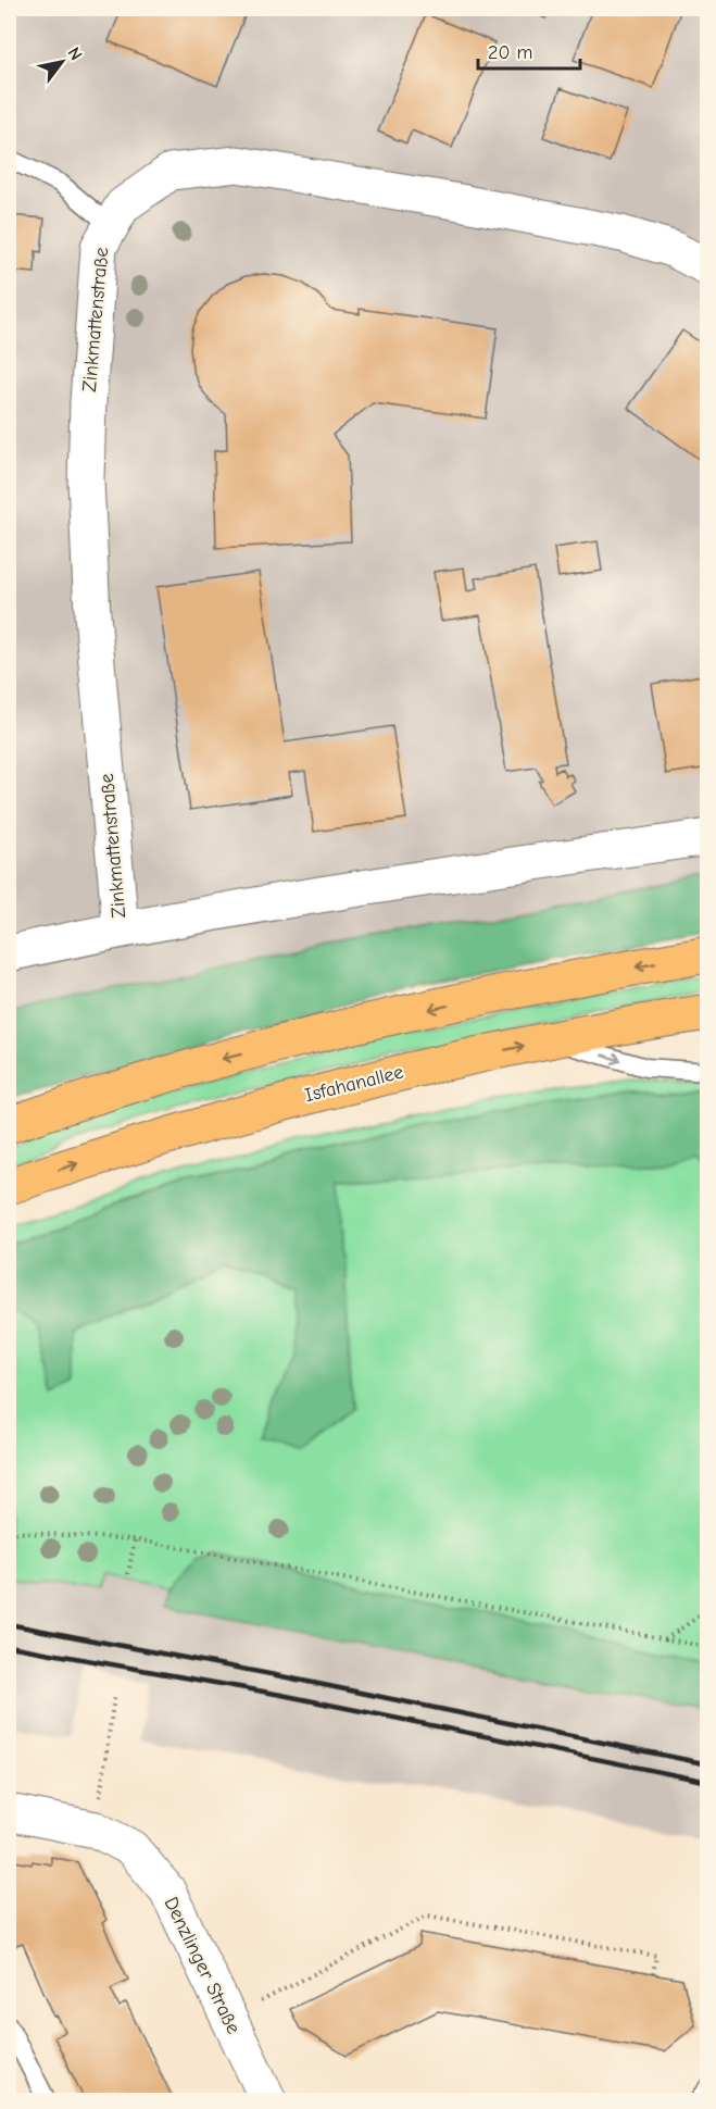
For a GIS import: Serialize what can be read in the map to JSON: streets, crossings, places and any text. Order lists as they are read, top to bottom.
{
  "streets": {
    "highway": ["Isfahanallee"],
    "street": ["Zinkmattenstraße", "Denzlinger Straße"]
  },
  "scale_bar": "20 m",
  "north": "top right"
}
